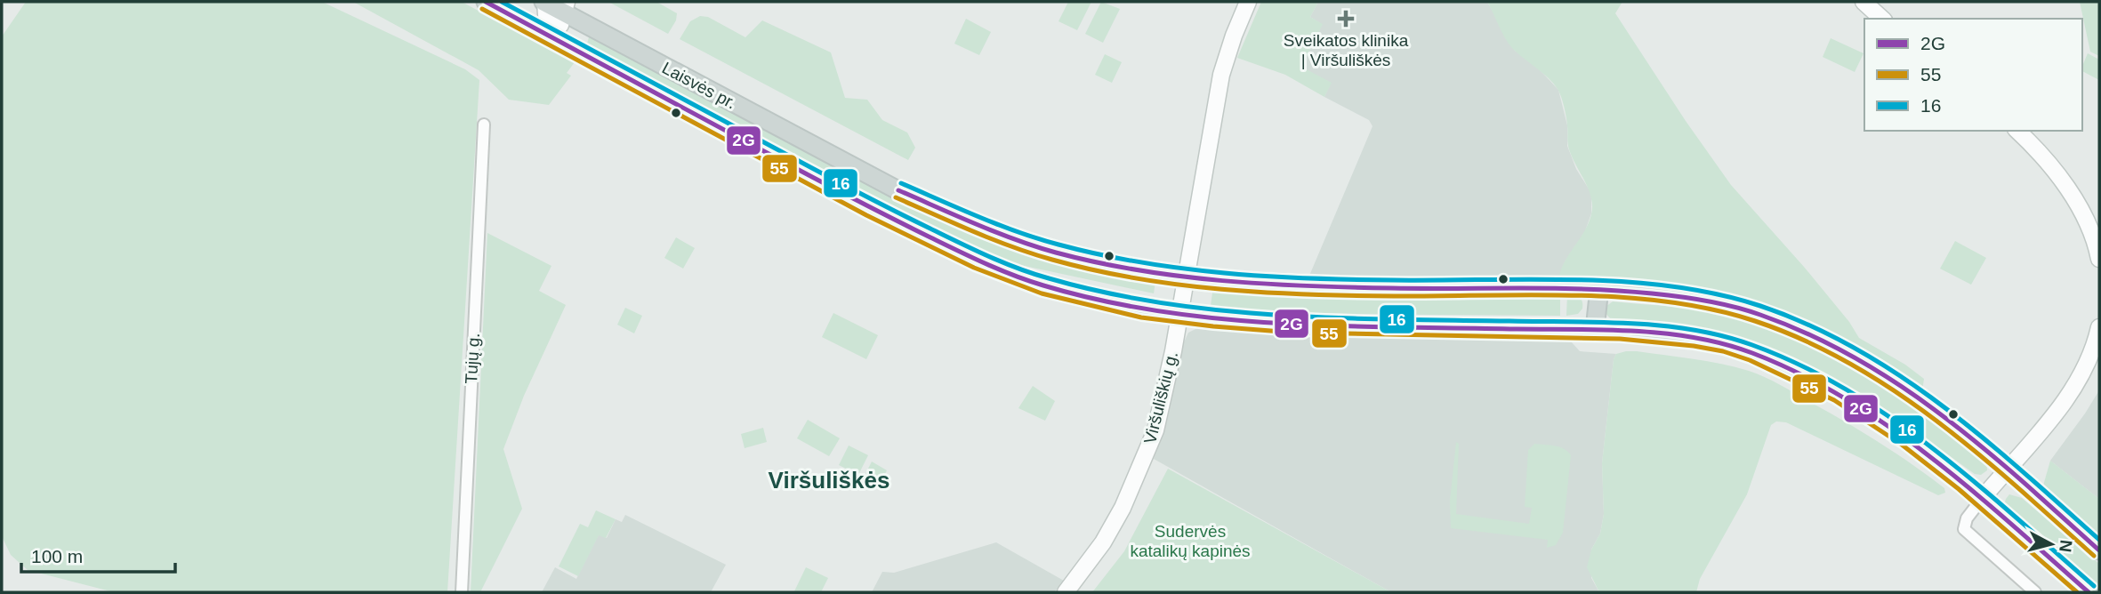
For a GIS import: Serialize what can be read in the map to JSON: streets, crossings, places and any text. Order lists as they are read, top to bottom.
{
  "streets": {
    "main road": ["Laisvės pr.", "Viršuliškių g."],
    "street": ["Tujų g."]
  },
  "crossings": [
    ["Laisvės pr.", "Viršuliškių g."]
  ],
  "districts": ["Viršuliškės"],
  "parks": ["Sudervės katalikų kapinės"],
  "places": {
    "health": ["Sveikatos klinika | Viršuliškės"]
  },
  "lines": ["transit line 2G", "transit line 16", "transit line 55"],
  "legend": ["2G", "55", "16"],
  "scale_bar": "100 m",
  "north": "right"
}
